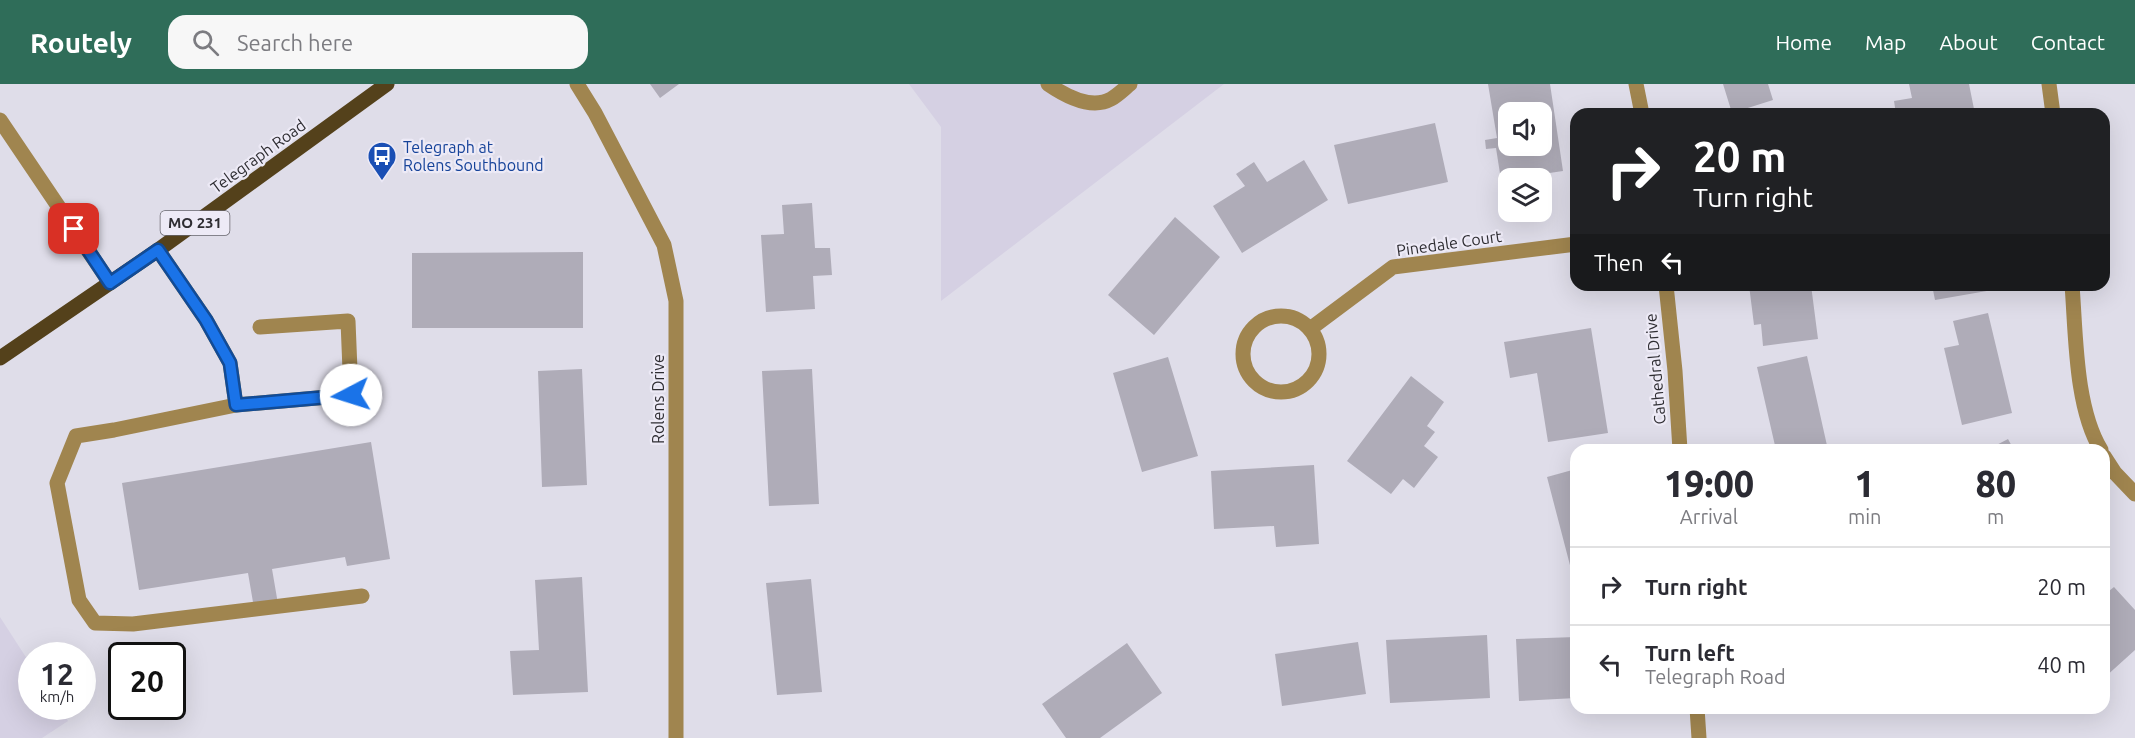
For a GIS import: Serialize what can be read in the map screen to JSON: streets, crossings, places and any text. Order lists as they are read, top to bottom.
{
  "streets": {
    "main road": ["Telegraph Road", "MO 231"],
    "street": ["Pinedale Court", "Cathedral Drive", "Rolens Drive"]
  },
  "places": {
    "bus stop": ["Telegraph at Rolens Southbound"]
  },
  "page": {
    "header": "Routely",
    "search": "Search here",
    "nav": [
      "Home",
      "Map",
      "About",
      "Contact"
    ],
    "turn": ["20 m", "Turn right"],
    "then": "Then",
    "eta": [
      "19:00",
      "Arrival",
      "1",
      "min",
      "80",
      "m"
    ],
    "list": [
      {
        "name": "Turn right",
        "value": "20 m"
      },
      {
        "name": "Turn left",
        "note": "Telegraph Road",
        "value": "40 m"
      }
    ],
    "speed": "12 km/h",
    "limit": "20"
  }
}
